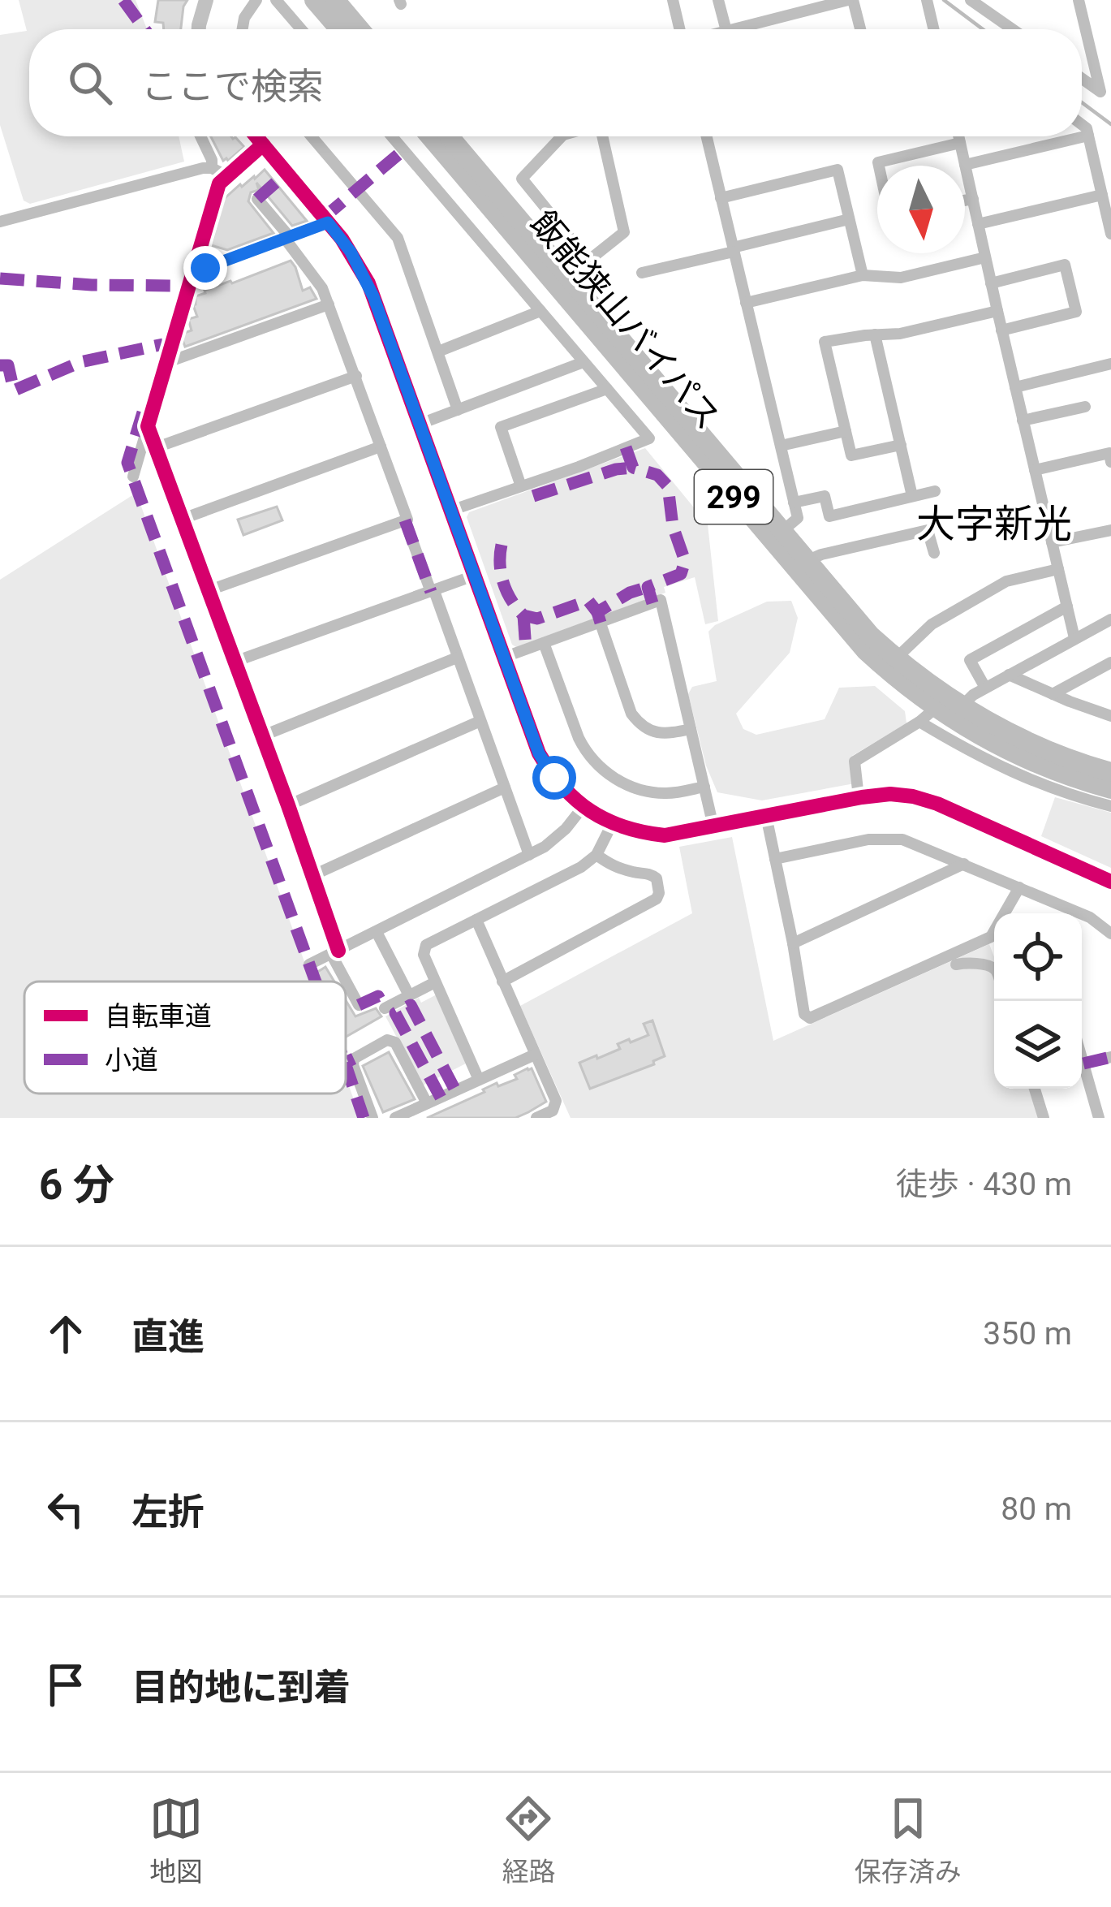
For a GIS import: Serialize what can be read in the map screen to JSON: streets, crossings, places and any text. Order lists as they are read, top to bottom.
{
  "streets": {
    "highway": ["飯能狭山バイパス", "299"]
  },
  "districts": ["大字新光"],
  "legend": ["自転車道", "小道"],
  "north": "bottom",
  "page": {
    "search": "ここで検索",
    "heading": ["6 分", "徒歩 · 430 m"],
    "list": [
      ["直進", "350 m"],
      ["左折", "80 m"],
      "目的地に到着"
    ],
    "nav": ["地図", "経路", "保存済み"]
  }
}
